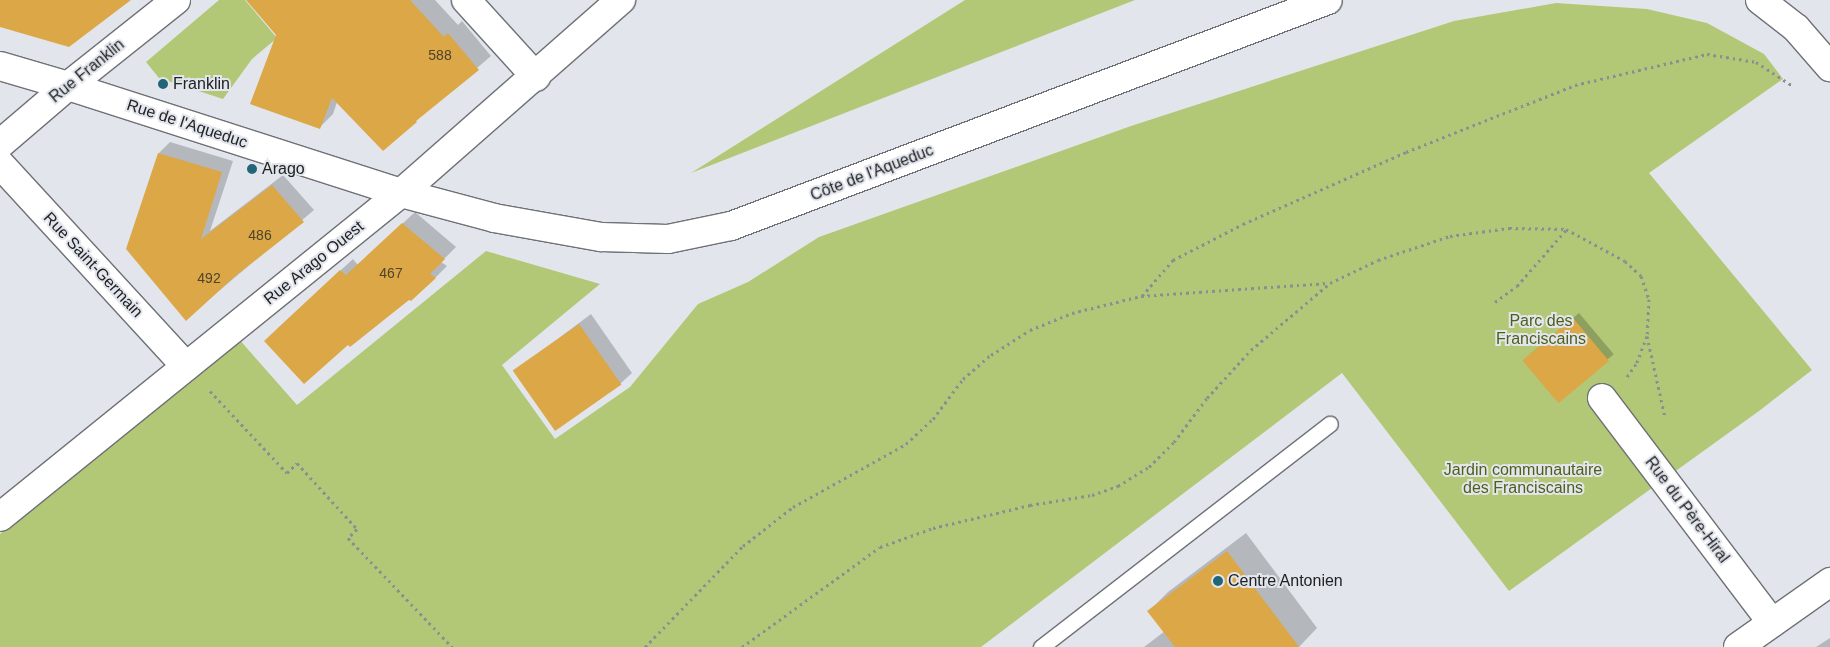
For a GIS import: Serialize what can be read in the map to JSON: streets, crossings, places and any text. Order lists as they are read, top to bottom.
{
  "streets": {
    "street": [
      "Rue Franklin",
      "Rue de l'Aqueduc",
      "Côte de l'Aqueduc",
      "Rue Arago Ouest",
      "Rue Saint-Germain",
      "Rue du Père-Hiral"
    ]
  },
  "crossings": [
    ["Rue Franklin", "Rue de l'Aqueduc"],
    ["Rue de l'Aqueduc", "Côte de l'Aqueduc"],
    ["Rue de l'Aqueduc", "Rue Arago Ouest"],
    ["Côte de l'Aqueduc", "Rue Arago Ouest"],
    ["Rue Arago Ouest", "Rue Saint-Germain"]
  ],
  "parks": ["Parc des Franciscains", "Jardin communautaire des Franciscains"],
  "places": ["Franklin", "Arago", "Centre Antonien"],
  "house_numbers": [
    "588",
    "486",
    "467",
    "492"
  ]
}
